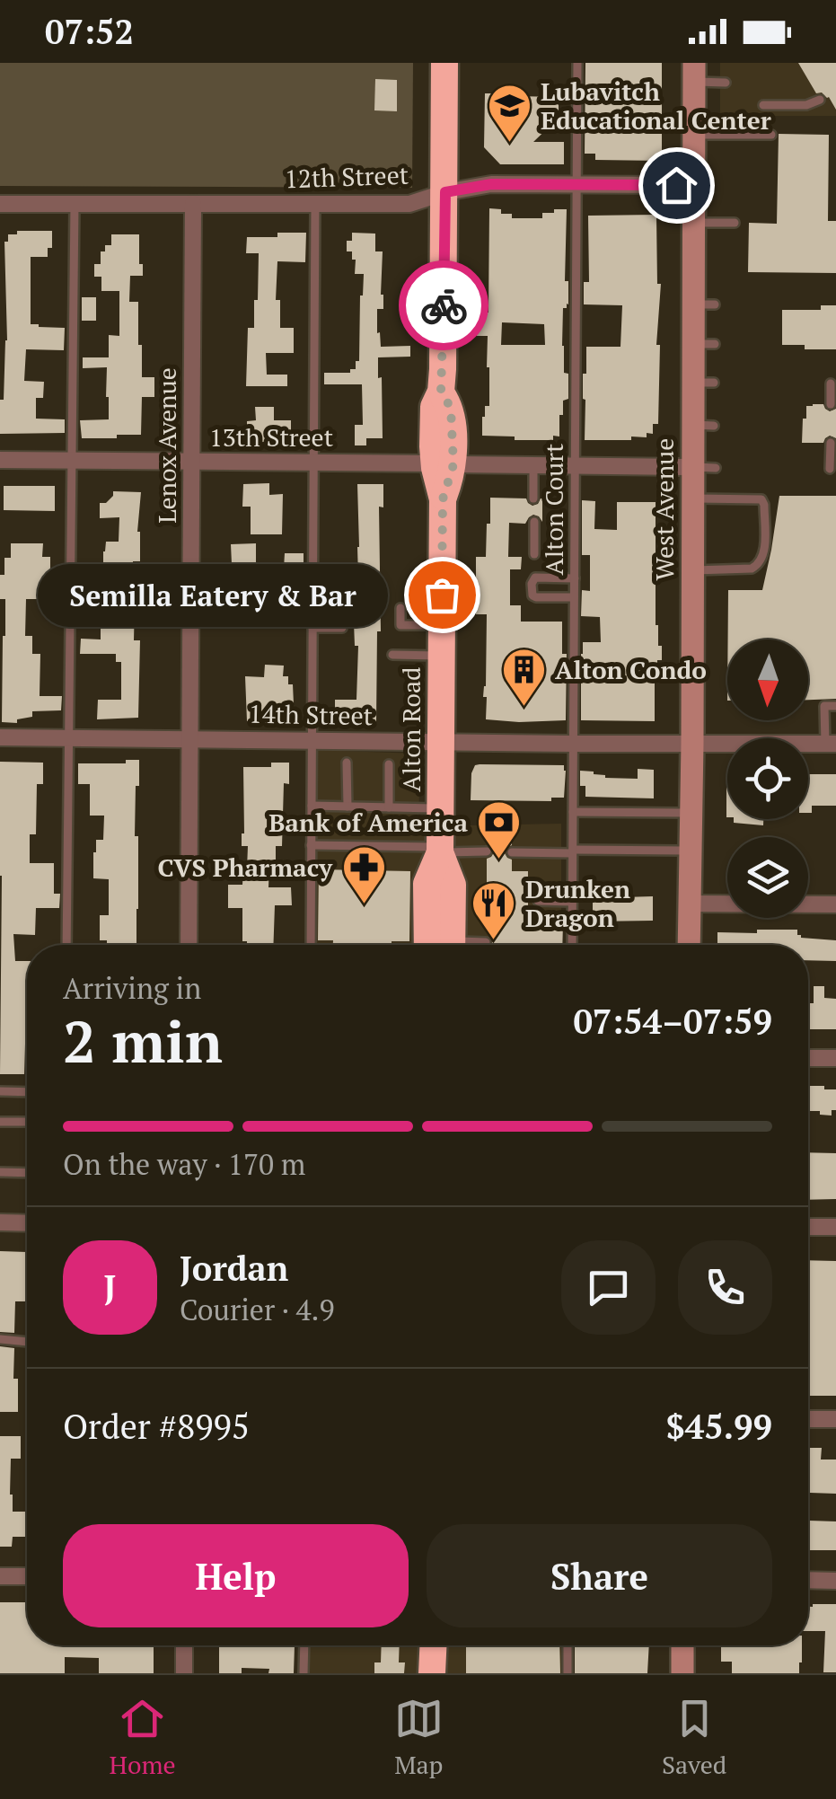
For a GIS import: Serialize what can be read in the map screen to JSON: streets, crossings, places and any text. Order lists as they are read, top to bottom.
{
  "streets": {
    "highway": ["Alton Road"],
    "street": [
      "12th Street",
      "13th Street",
      "Lenox Avenue",
      "West Avenue",
      "14th Street"
    ],
    "lane": ["Alton Court"]
  },
  "crossings": [
    ["12th Street", "Lenox Avenue"],
    ["12th Street", "Alton Court"],
    ["12th Street", "West Avenue"],
    ["12th Street", "Alton Road"],
    ["13th Street", "Lenox Avenue"],
    ["13th Street", "Alton Court"],
    ["13th Street", "West Avenue"],
    ["13th Street", "Alton Road"],
    ["Lenox Avenue", "14th Street"],
    ["Alton Court", "14th Street"],
    ["West Avenue", "14th Street"],
    ["14th Street", "Alton Road"]
  ],
  "places": {
    "school or university": ["Lubavitch Educational Center"],
    "other": ["Semilla Eatery & Bar"],
    "building": ["Alton Condo"],
    "bank": ["Bank of America"],
    "pharmacy": ["CVS Pharmacy"],
    "restaurant": ["Drunken Dragon"]
  },
  "north": "bottom",
  "page": {
    "status": "07:52",
    "bubble": "Semilla Eatery & Bar",
    "heading": ["2 min", "Arriving in", "07:54–07:59"],
    "panel": [
      "Jordan",
      "Courier · 4.9",
      "Order #8995",
      "$45.99"
    ],
    "bar": "On the way · 170 m",
    "round": "J",
    "buttons": ["Help", "Share"],
    "tabs": ["Home", "Map", "Saved"]
  }
}
